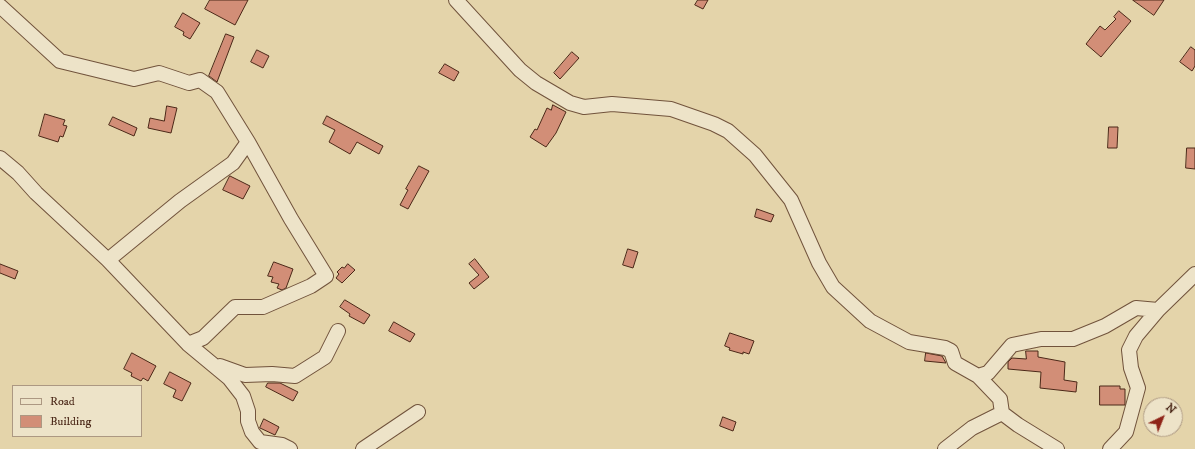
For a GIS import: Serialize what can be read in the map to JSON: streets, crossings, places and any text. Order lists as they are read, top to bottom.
{
  "legend": ["Road", "Building"],
  "north": "top right"
}
